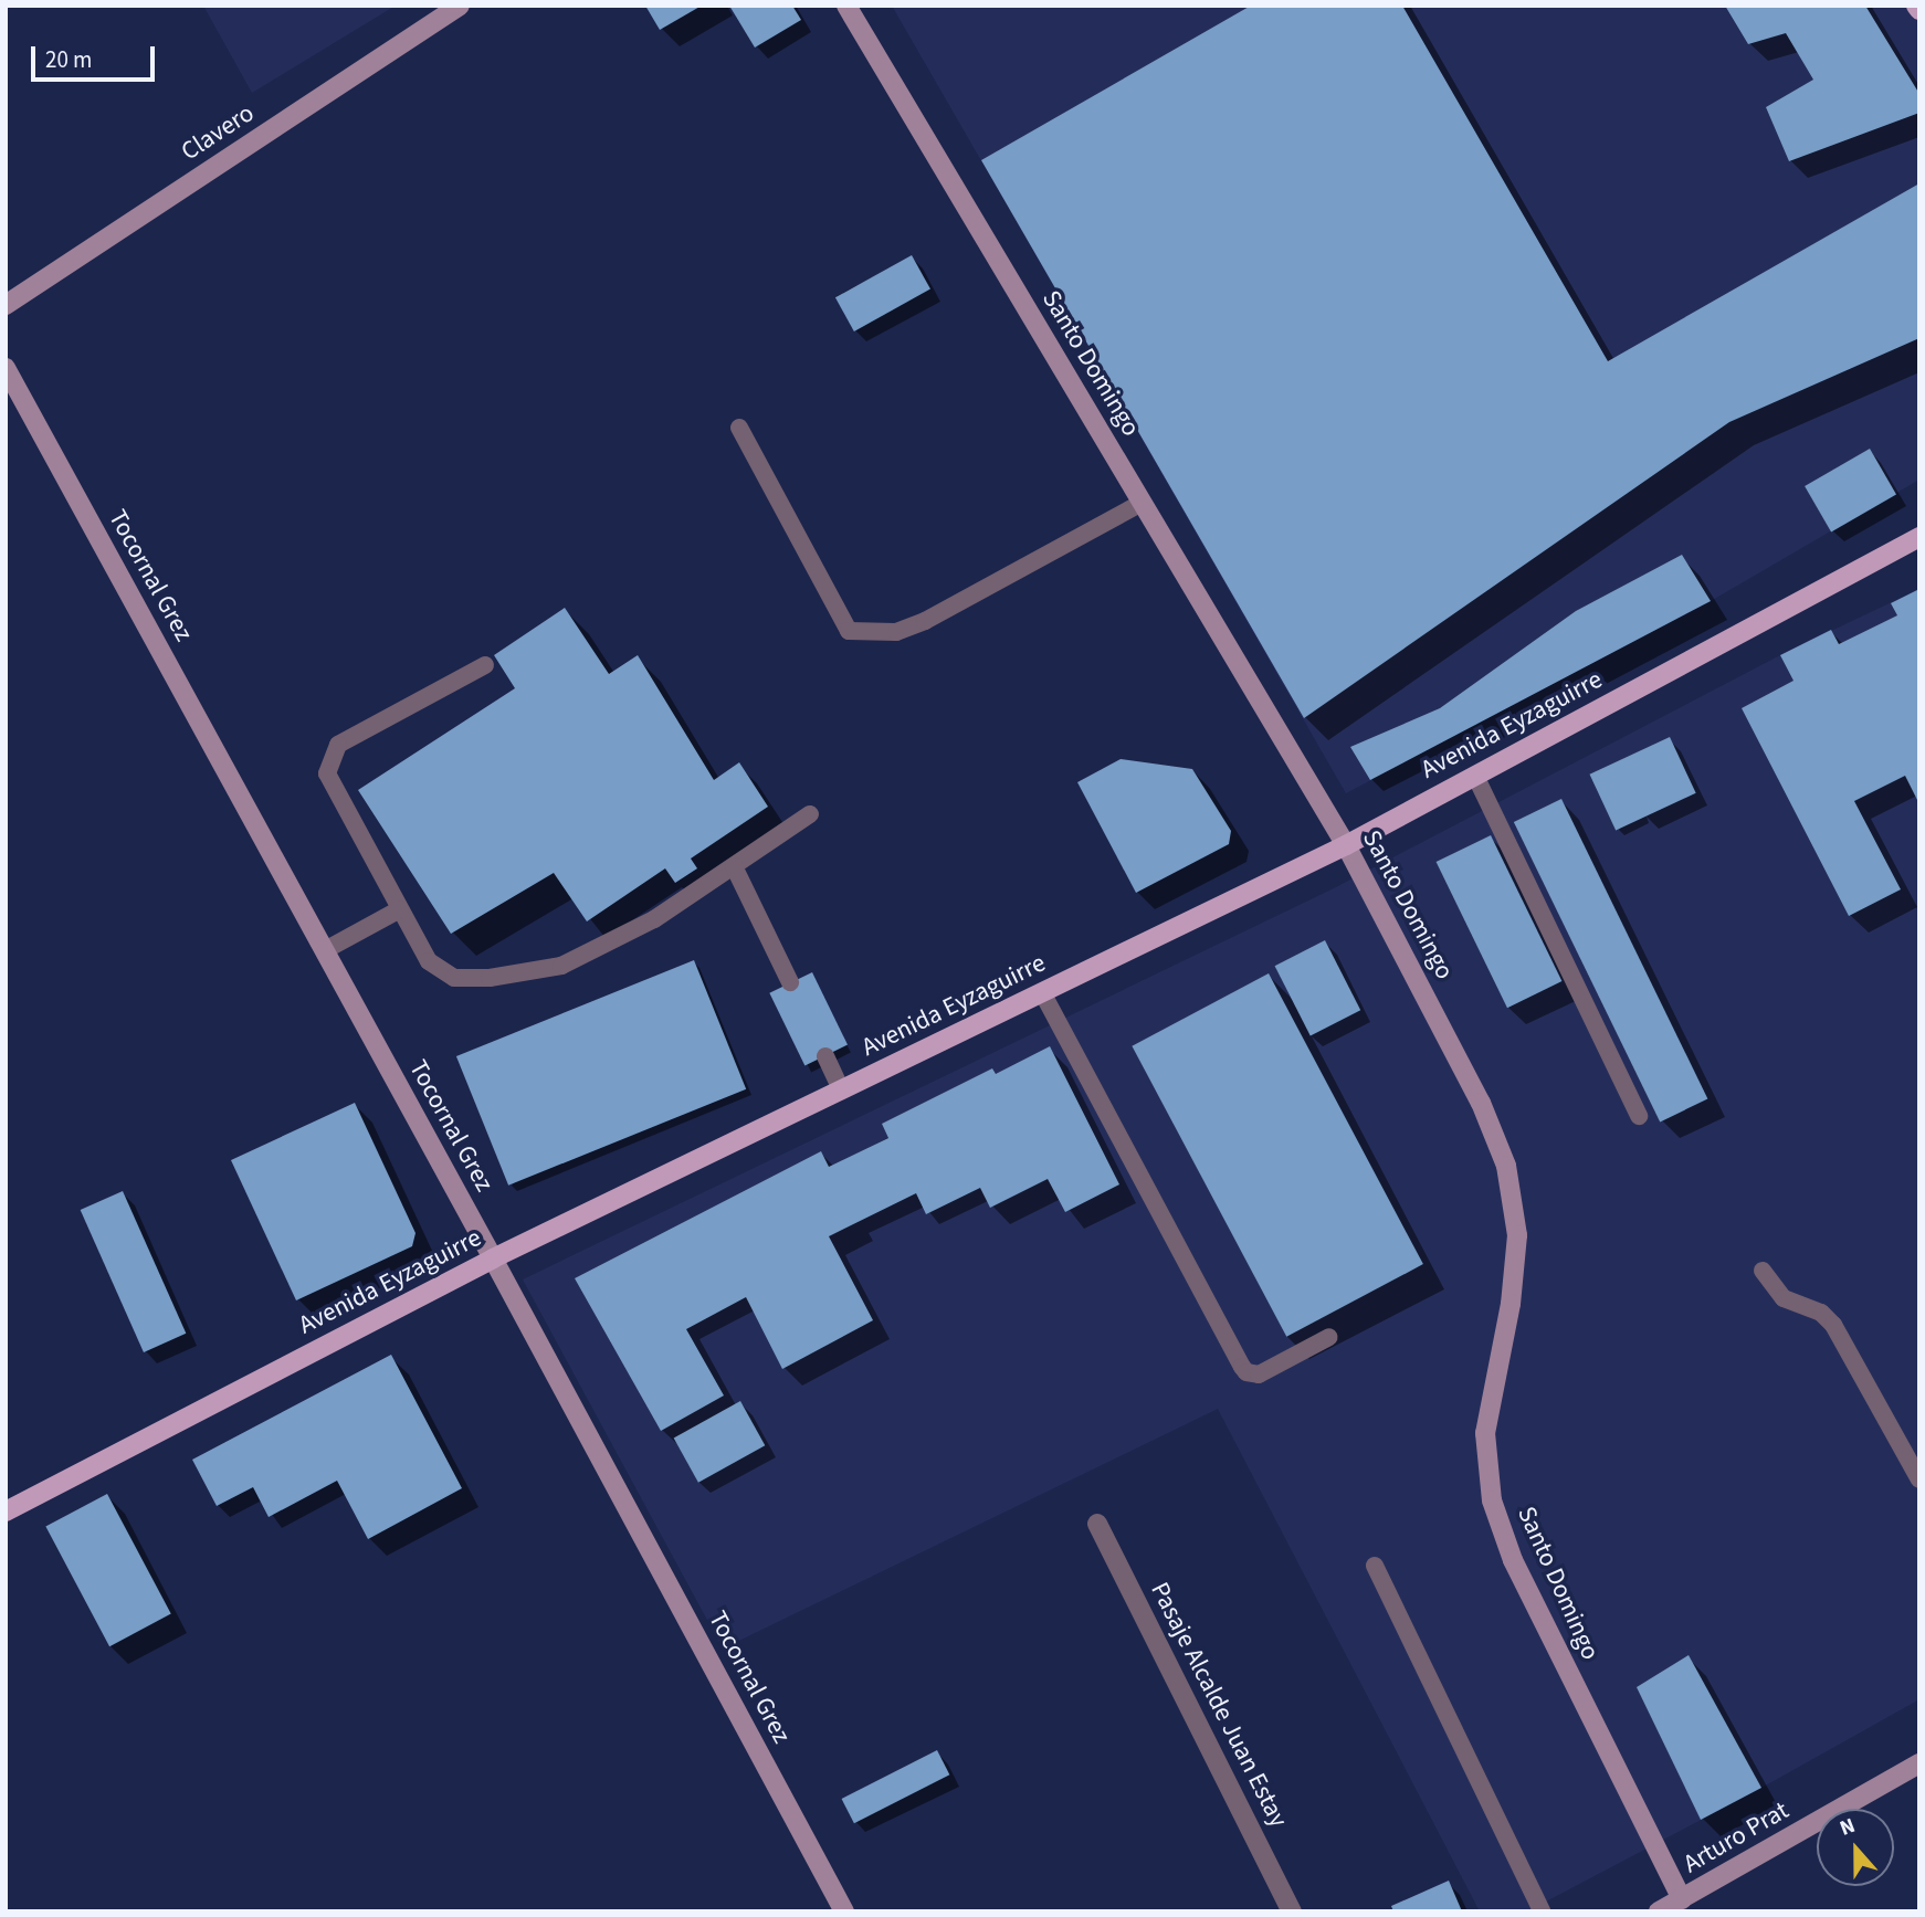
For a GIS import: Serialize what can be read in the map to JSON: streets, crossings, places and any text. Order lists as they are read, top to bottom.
{
  "streets": {
    "main road": ["Avenida Eyzaguirre"],
    "street": [
      "Clavero",
      "Santo Domingo",
      "Tocornal Grez",
      "Pasaje Alcalde Juan Estay",
      "Arturo Prat"
    ]
  },
  "crossings": [
    ["Santo Domingo", "Avenida Eyzaguirre"],
    ["Santo Domingo", "Arturo Prat"],
    ["Tocornal Grez", "Avenida Eyzaguirre"]
  ],
  "scale_bar": "20 m",
  "north": "top"
}
